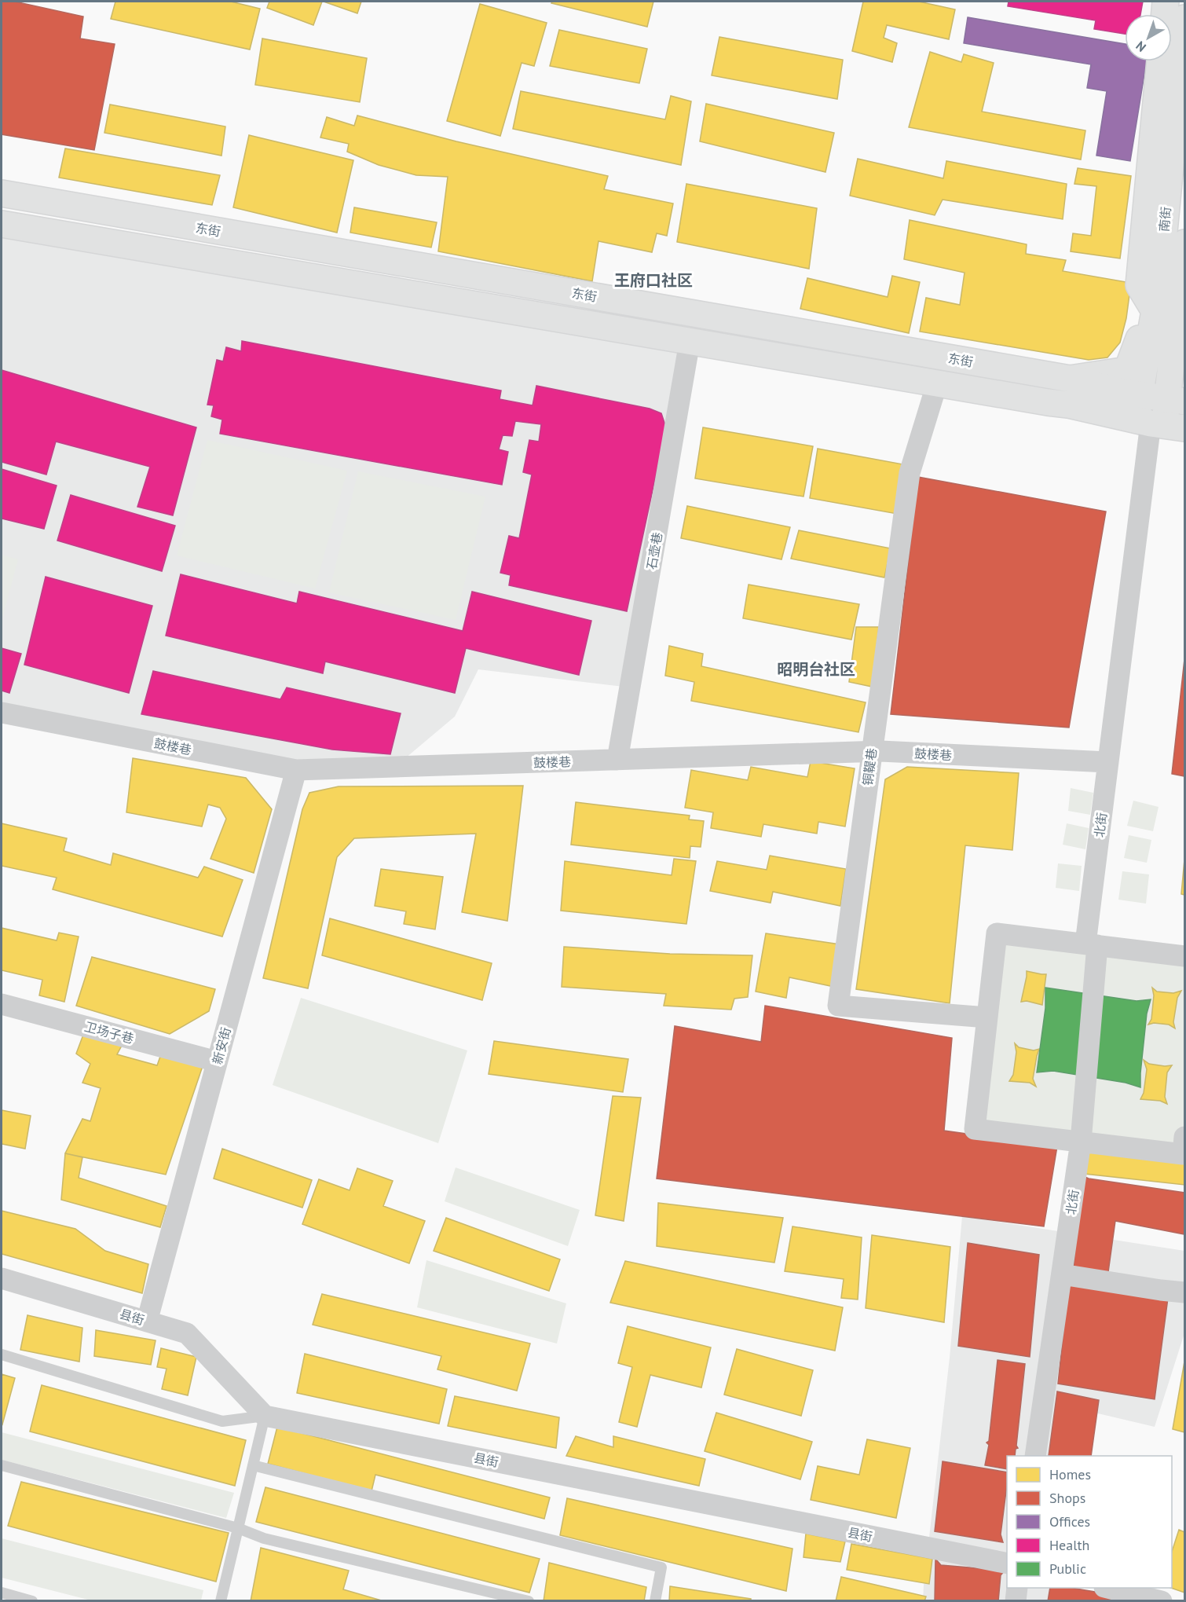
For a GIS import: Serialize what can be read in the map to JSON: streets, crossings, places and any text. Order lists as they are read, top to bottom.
{
  "streets": {
    "main road": ["南街", "东街"],
    "street": [
      "石壶巷",
      "鼓楼巷",
      "铜鞮巷",
      "北街",
      "卫场子巷",
      "新安街",
      "县街"
    ]
  },
  "crossings": [
    ["南街", "东街"],
    ["南街", "北街"],
    ["石壶巷", "鼓楼巷"],
    ["鼓楼巷", "铜鞮巷"],
    ["鼓楼巷", "北街"],
    ["鼓楼巷", "新安街"],
    ["卫场子巷", "新安街"],
    ["新安街", "县街"]
  ],
  "districts": ["王府口社区", "昭明台社区"],
  "legend": [
    "Homes",
    "Shops",
    "Offices",
    "Health",
    "Public"
  ],
  "north": "bottom left"
}
